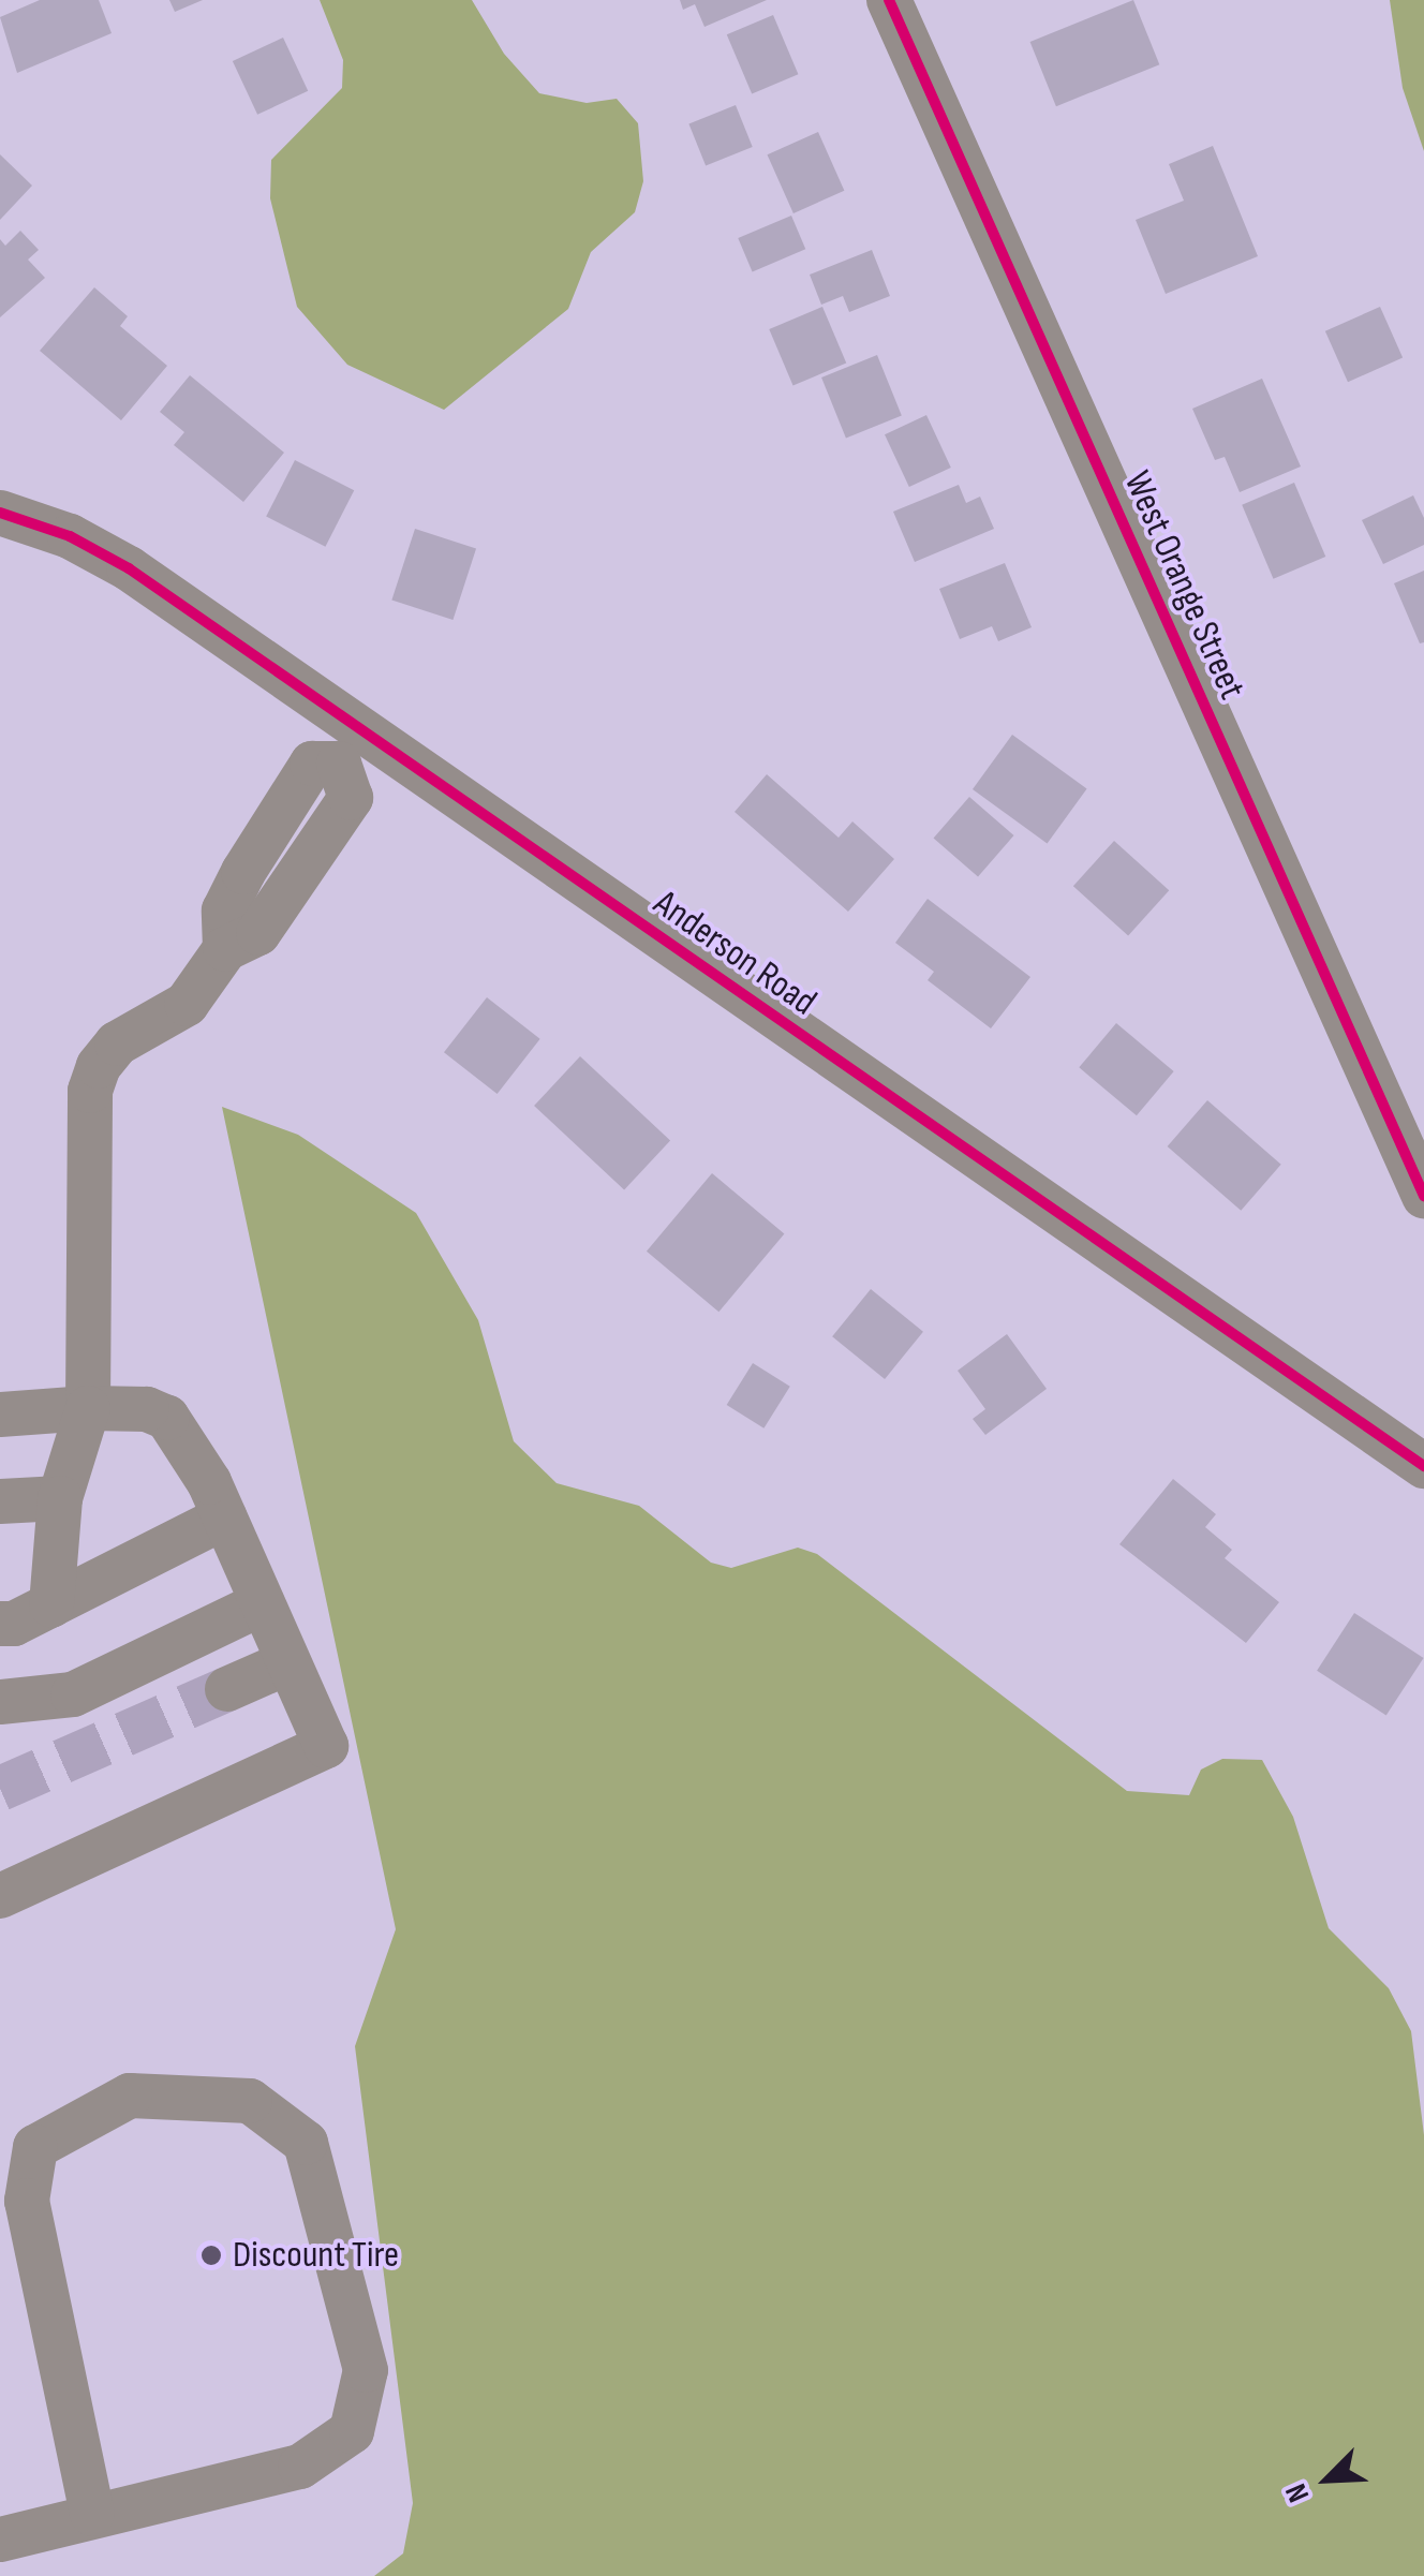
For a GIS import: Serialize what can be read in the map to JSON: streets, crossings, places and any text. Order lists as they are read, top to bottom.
{
  "streets": {
    "street": ["West Orange Street", "Anderson Road"]
  },
  "places": ["Discount Tire"],
  "north": "bottom left"
}
